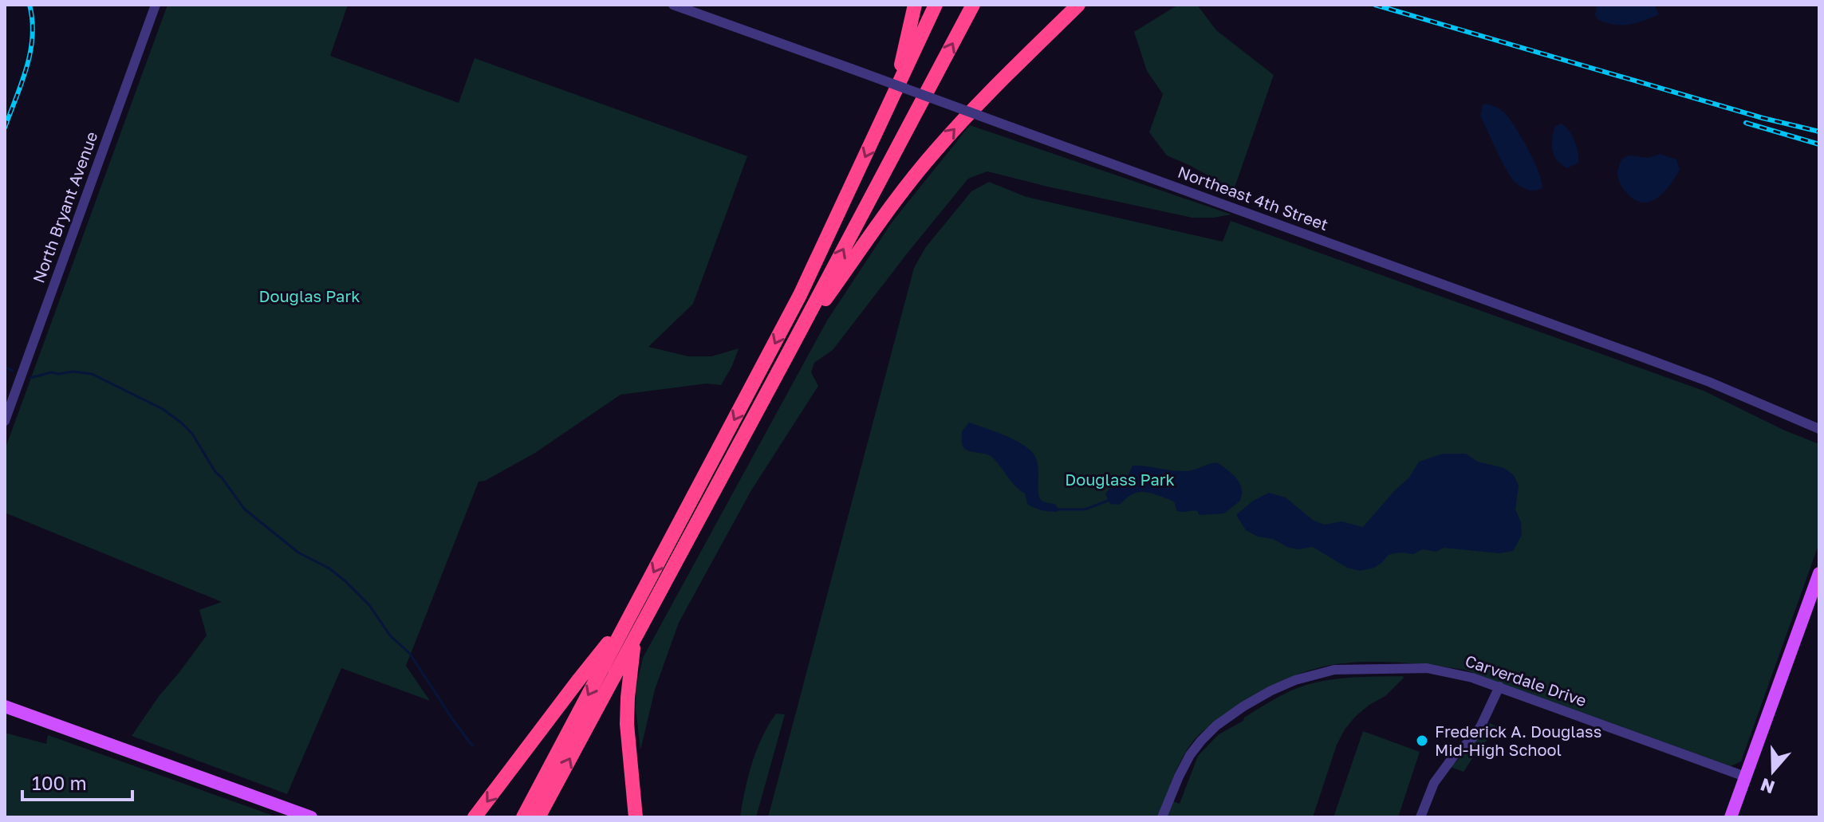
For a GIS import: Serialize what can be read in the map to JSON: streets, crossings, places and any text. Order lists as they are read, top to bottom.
{
  "streets": {
    "street": ["Northeast 4th Street", "North Bryant Avenue", "Carverdale Drive"]
  },
  "parks": ["Douglas Park", "Douglass Park"],
  "places": ["Frederick A. Douglass Mid-High School"],
  "scale_bar": "100 m",
  "north": "bottom"
}
